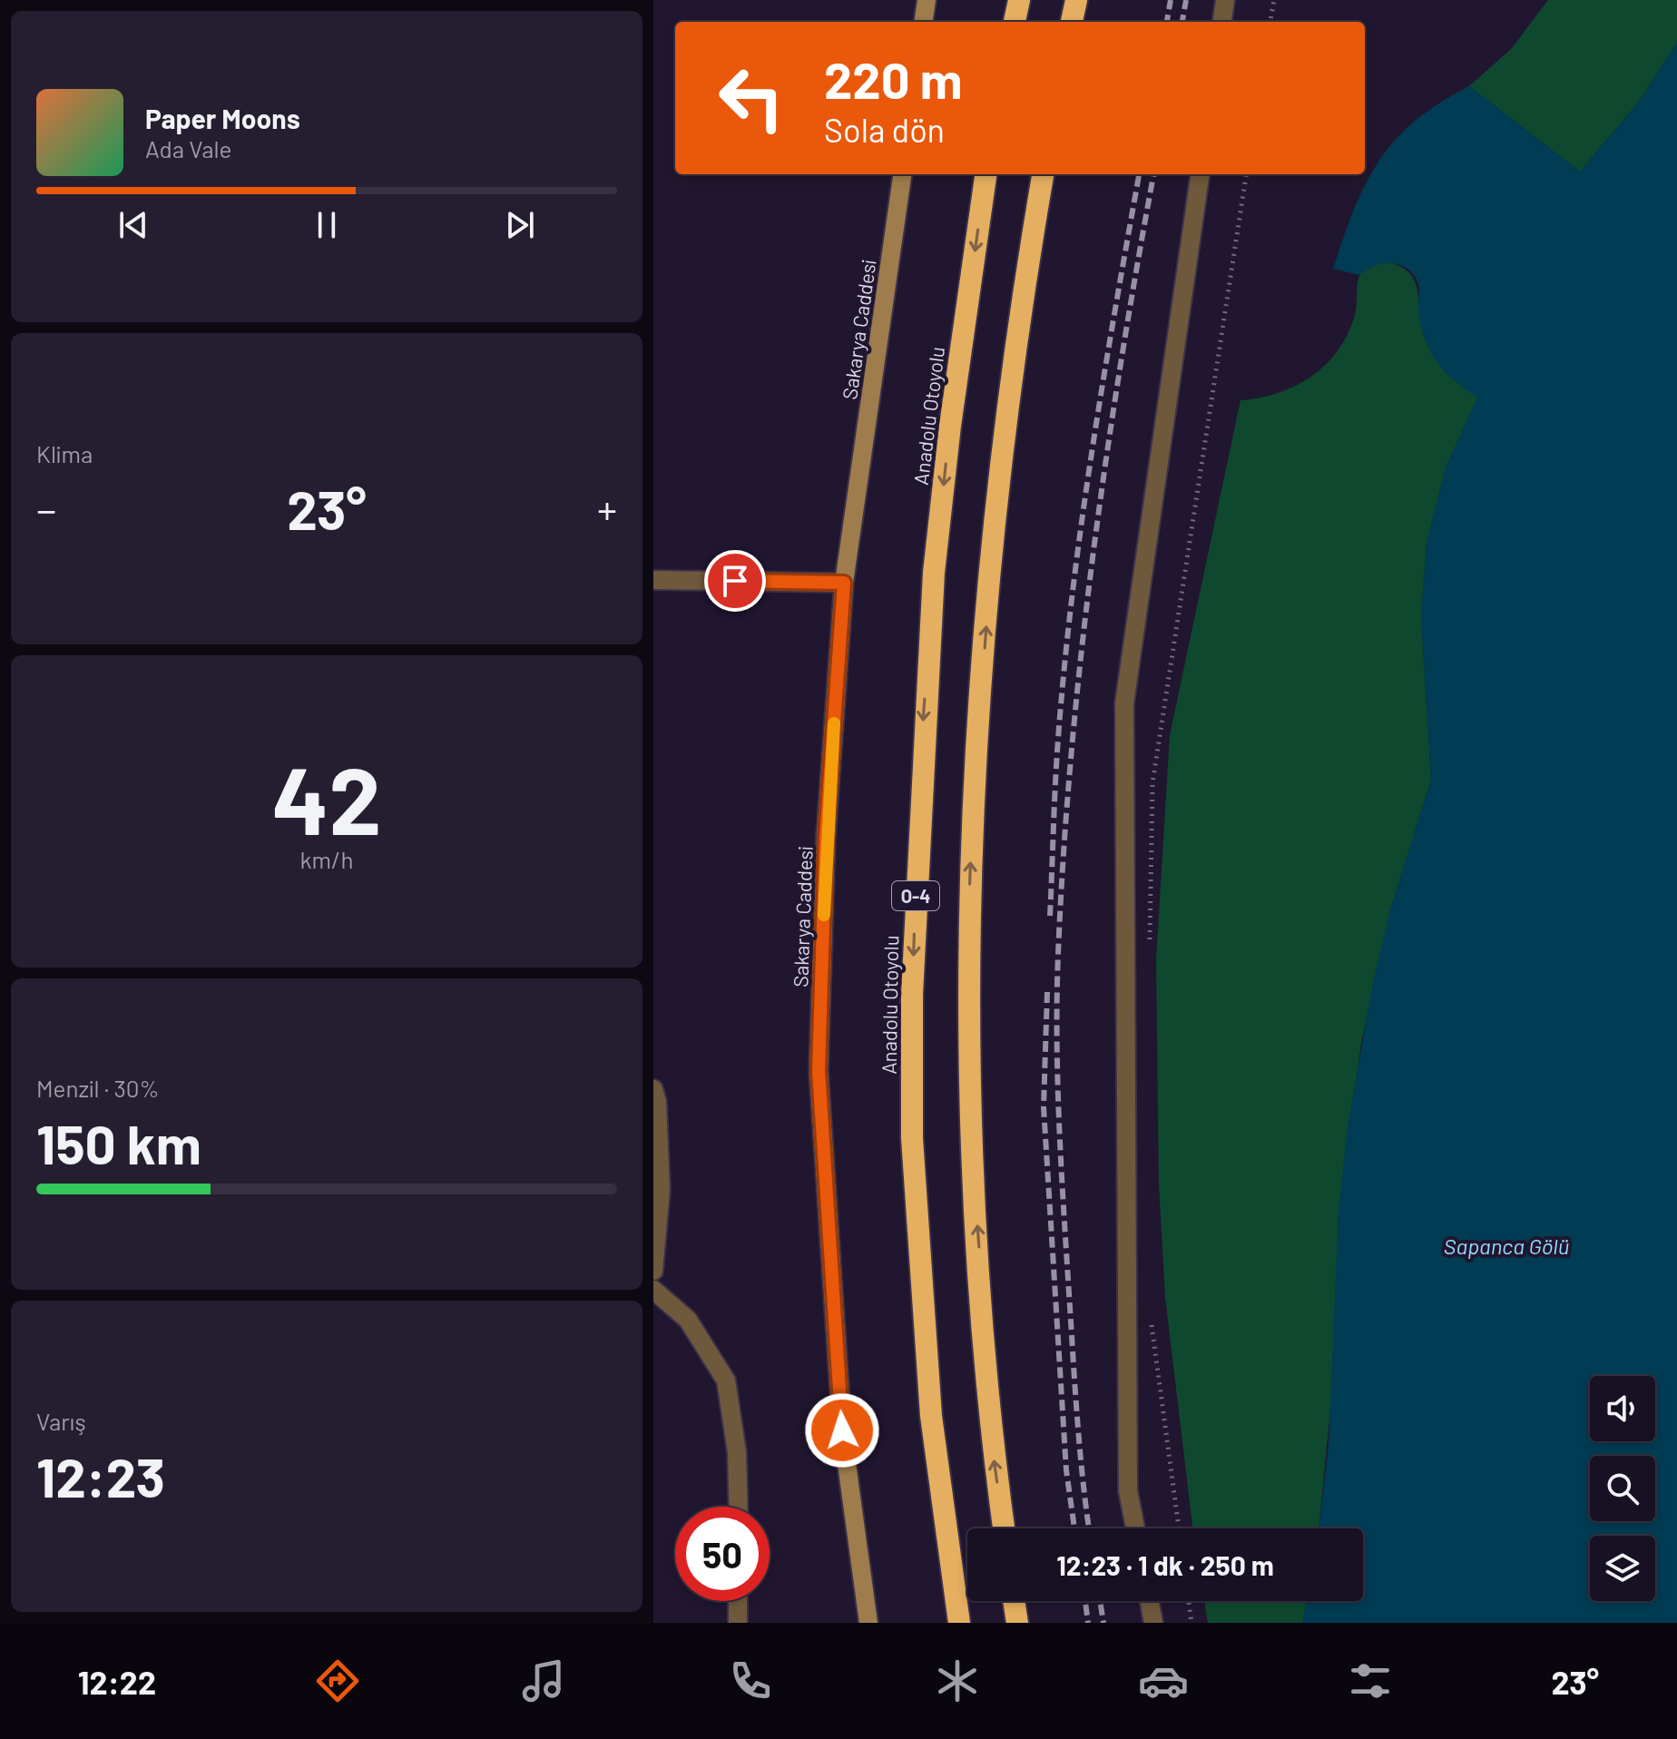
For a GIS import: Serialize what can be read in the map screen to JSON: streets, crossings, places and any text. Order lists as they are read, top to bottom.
{
  "streets": {
    "highway": ["Anadolu Otoyolu", "O-4"],
    "main road": ["Sakarya Caddesi"]
  },
  "water": ["Sapanca Gölü"],
  "page": {
    "turn": ["220 m", "Sola dön"],
    "song": ["Paper Moons", "Ada Vale"],
    "tile": [
      "Klima",
      ["42", "km/h"],
      ["Menzil · 30%", "150 km"],
      ["Varış", "12:23"]
    ],
    "heat": ["−", "23°", "+"],
    "limit": "50",
    "trip": "12:23 · 1 dk · 250 m",
    "tabs": ["12:22", "23°"]
  }
}
